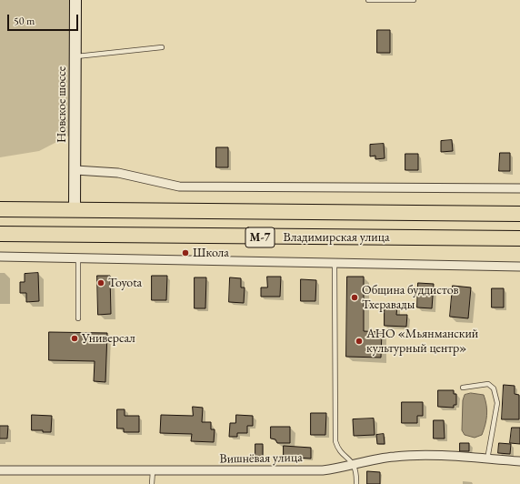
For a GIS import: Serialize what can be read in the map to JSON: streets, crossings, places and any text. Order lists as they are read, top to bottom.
{
  "streets": {
    "highway": ["М-7", "Владимирская улица"],
    "street": ["Новское шоссе", "Вишнёвая улица"]
  },
  "crossings": [
    ["Новское шоссе", "Владимирская улица"]
  ],
  "places": [
    "Школа",
    "Toyota",
    "Община буддистов Тхеравады",
    "Универсал",
    "АНО «Мьянманский культурный центр»"
  ],
  "scale_bar": "50 m"
}
